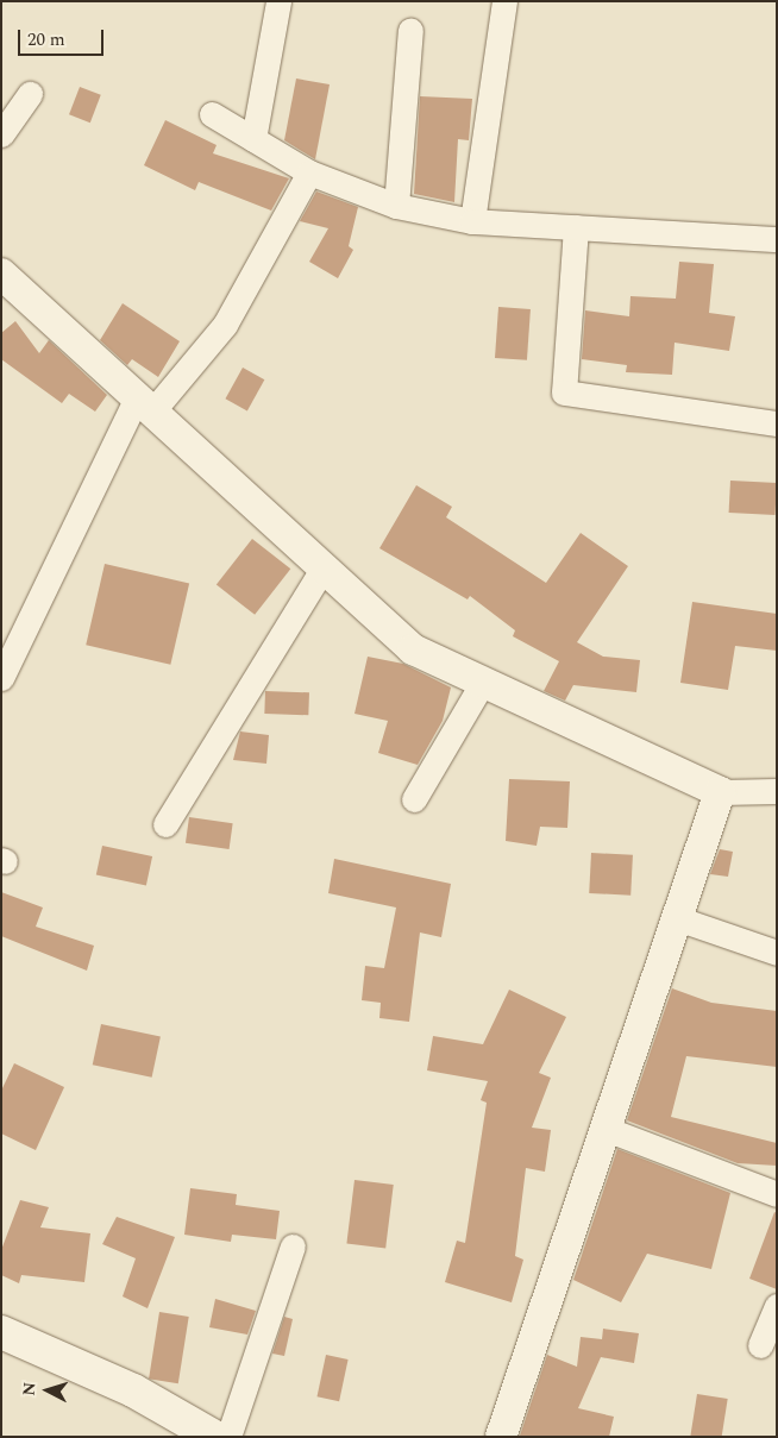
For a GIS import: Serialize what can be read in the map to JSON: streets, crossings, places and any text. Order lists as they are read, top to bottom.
{
  "scale_bar": "20 m",
  "north": "left"
}
